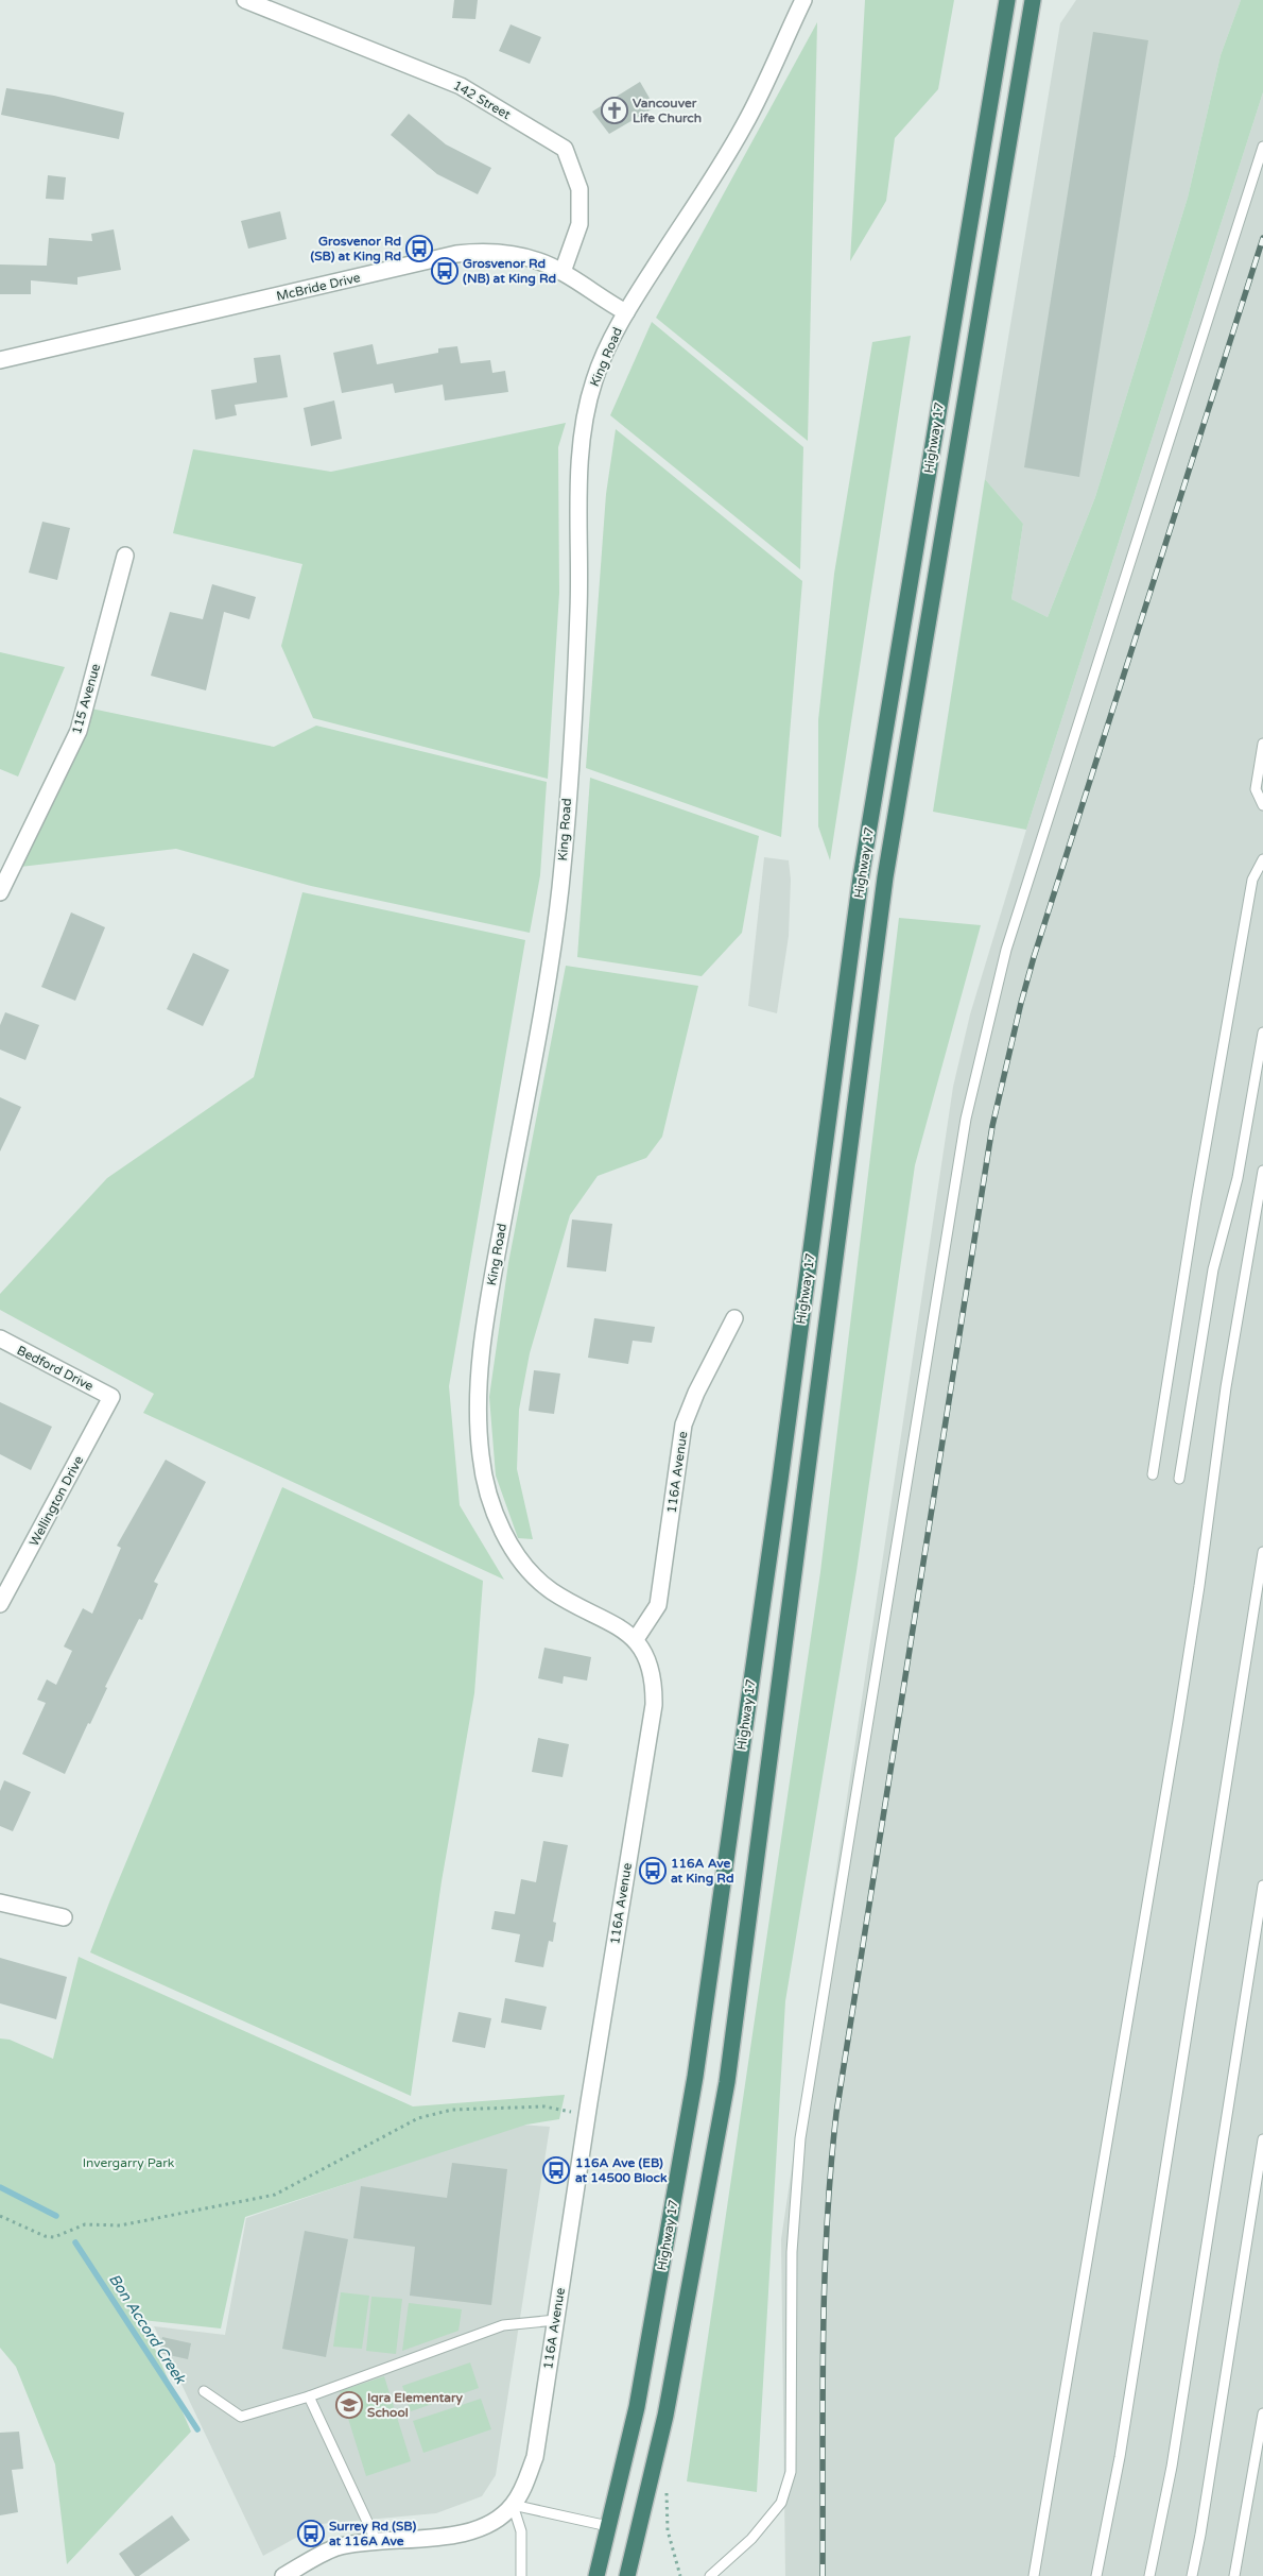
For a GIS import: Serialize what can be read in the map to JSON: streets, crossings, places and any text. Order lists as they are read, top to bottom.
{
  "streets": {
    "highway": ["Highway 17"],
    "street": [
      "142 Street",
      "McBride Drive",
      "King Road",
      "115 Avenue",
      "Bedford Drive",
      "116A Avenue",
      "Wellington Drive"
    ]
  },
  "crossings": [
    ["142 Street", "McBride Drive"],
    ["McBride Drive", "King Road"],
    ["King Road", "116A Avenue"],
    ["Bedford Drive", "Wellington Drive"]
  ],
  "water": ["Bon Accord Creek"],
  "parks": ["Invergarry Park"],
  "places": {
    "church": ["Vancouver Life Church"],
    "bus stop": [
      "Grosvenor Rd (SB) at King Rd",
      "Grosvenor Rd (NB) at King Rd",
      "116A Ave at King Rd",
      "116A Ave (EB) at 14500 Block",
      "Surrey Rd (SB) at 116A Ave"
    ],
    "school or university": ["Iqra Elementary School"]
  }
}
